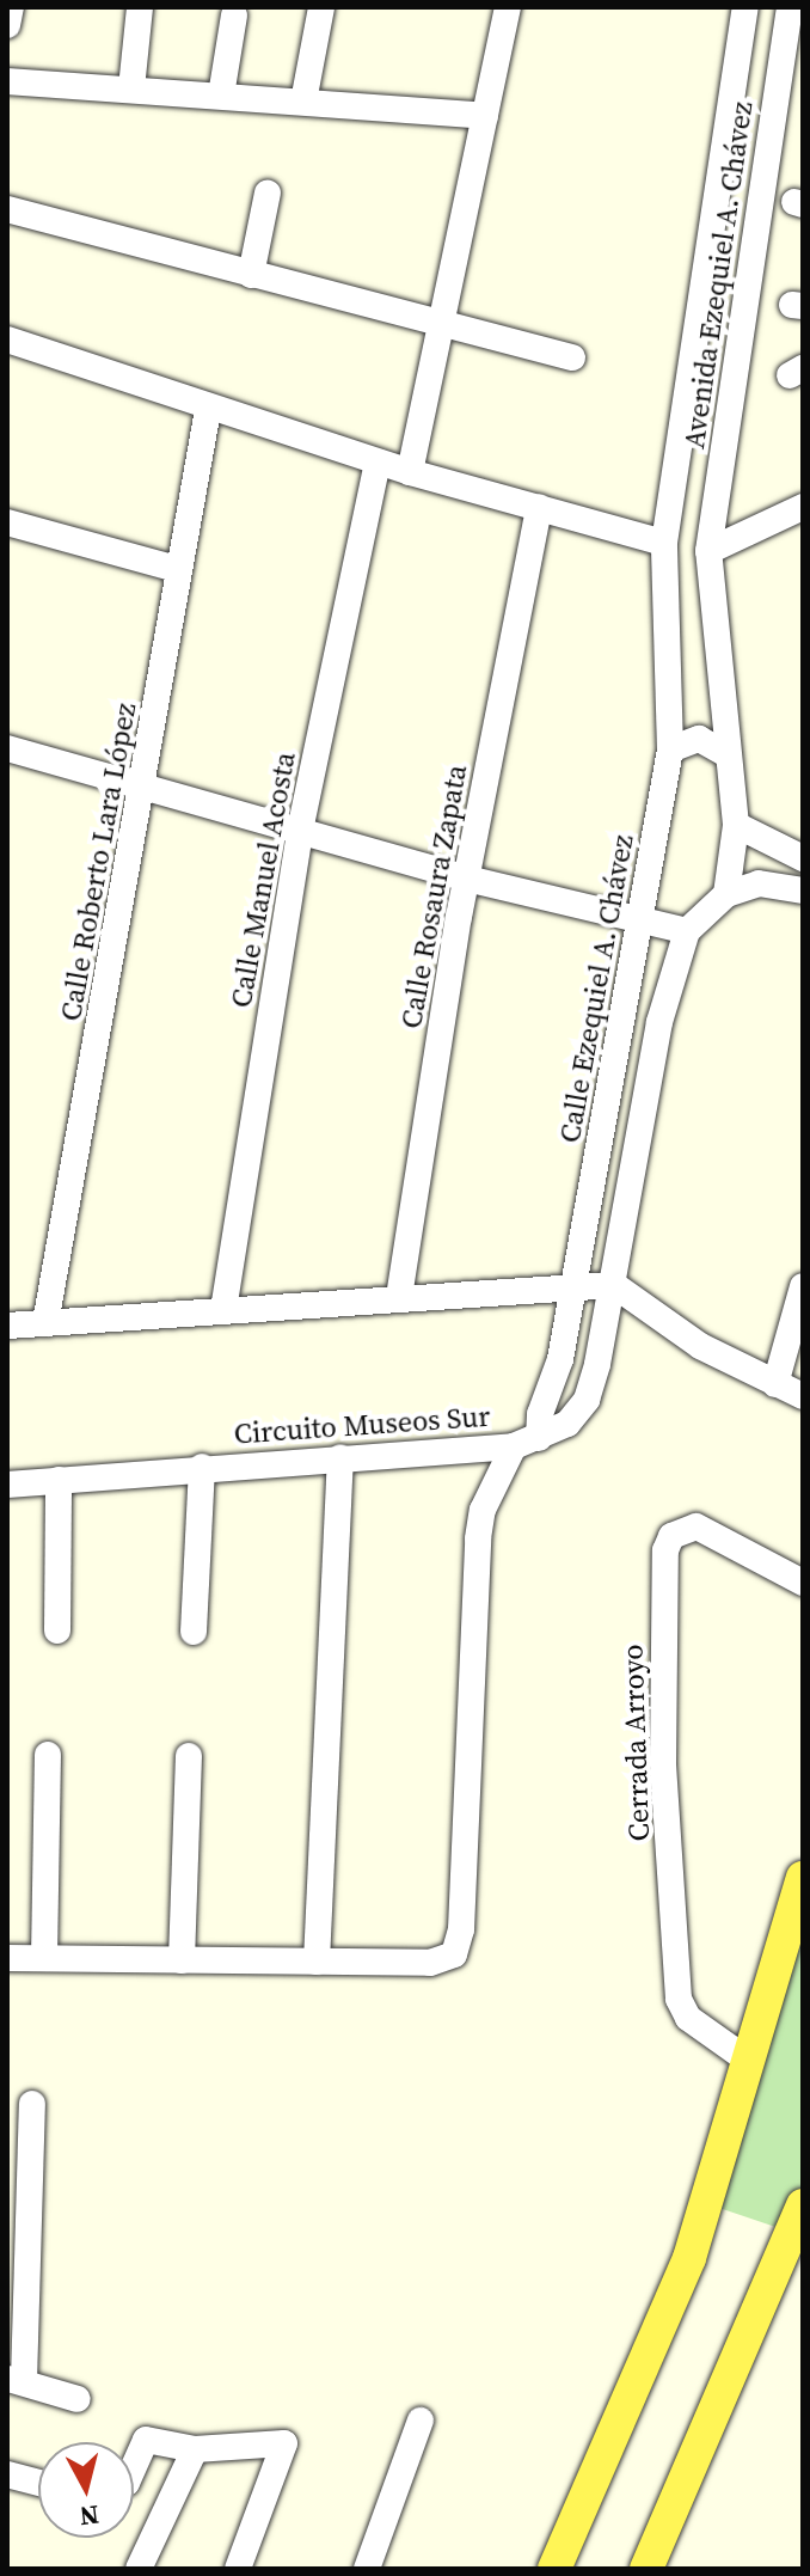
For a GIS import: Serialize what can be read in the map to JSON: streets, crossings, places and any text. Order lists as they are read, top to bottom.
{
  "streets": {
    "street": [
      "Avenida Ezequiel A. Chávez",
      "Calle Roberto Lara López",
      "Calle Manuel Acosta",
      "Calle Rosaura Zapata",
      "Calle Ezequiel A. Chávez",
      "Circuito Museos Sur",
      "Cerrada Arroyo"
    ]
  },
  "crossings": [
    ["Avenida Ezequiel A. Chávez", "Calle Ezequiel A. Chávez"],
    ["Calle Ezequiel A. Chávez", "Circuito Museos Sur"]
  ],
  "north": "bottom"
}
